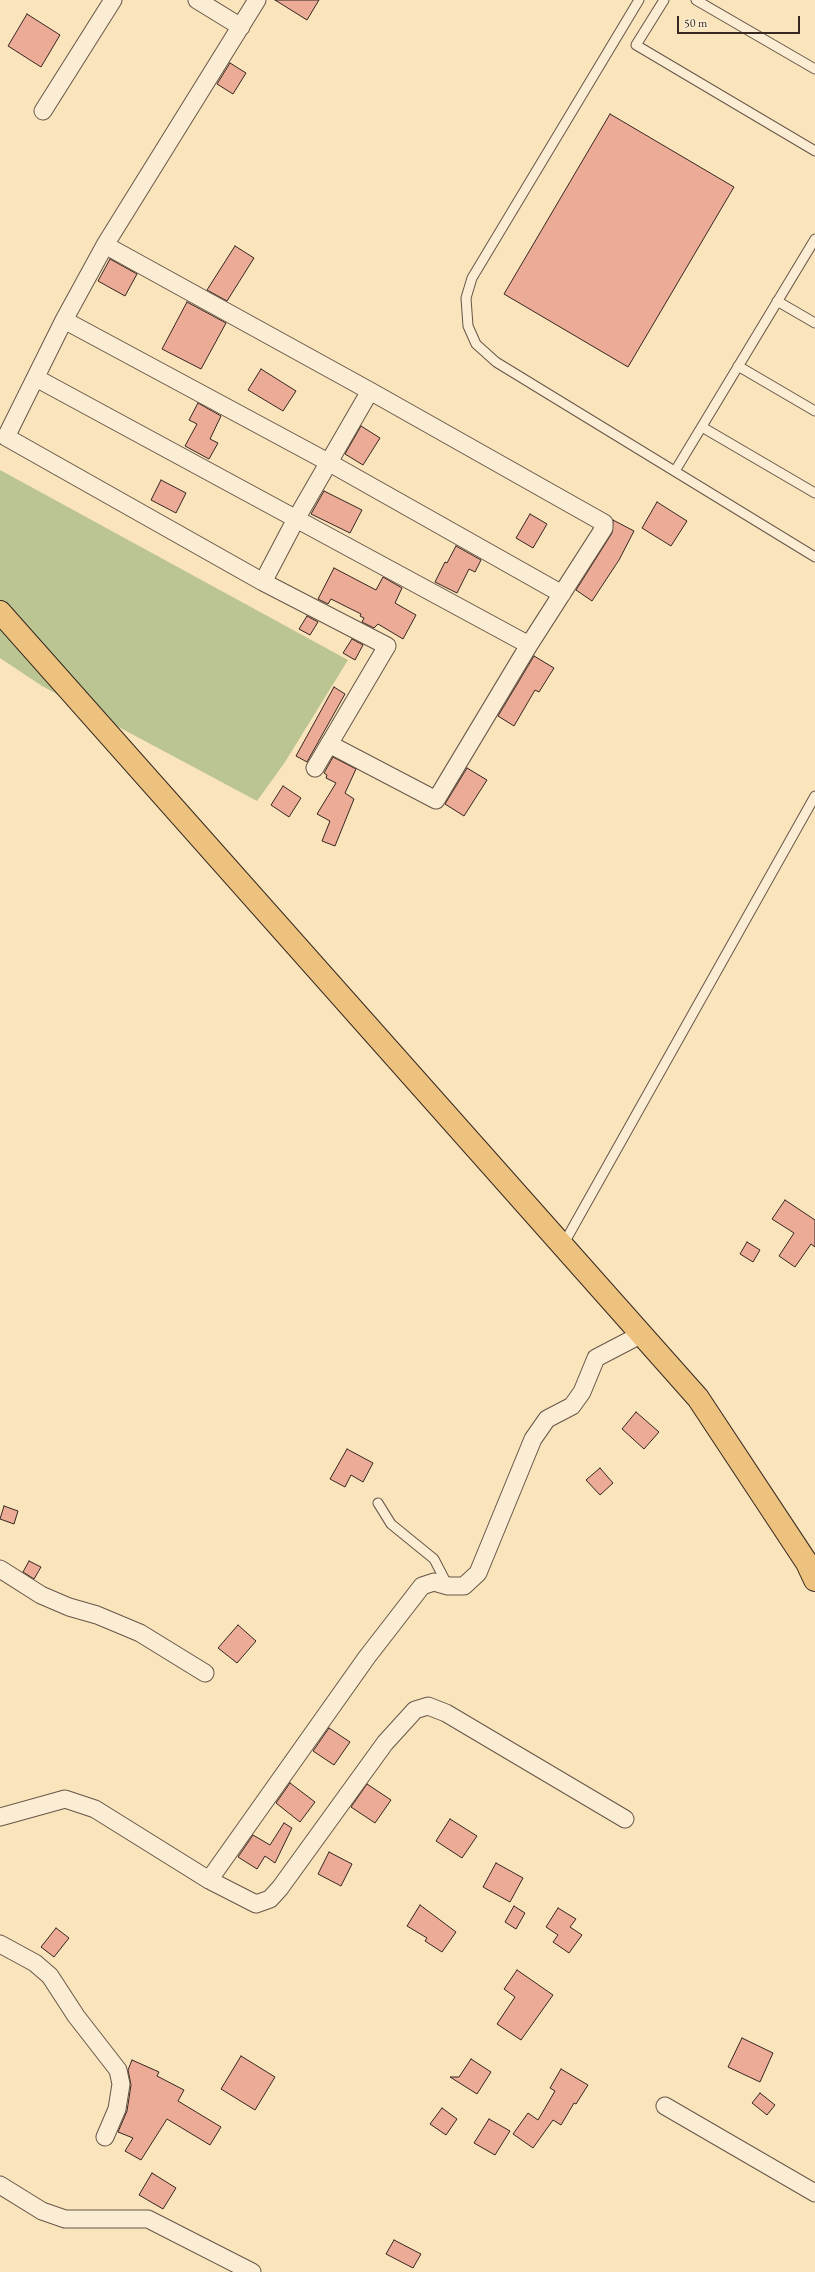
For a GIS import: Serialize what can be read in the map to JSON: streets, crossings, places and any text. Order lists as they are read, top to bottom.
{
  "scale_bar": "50 m"
}
